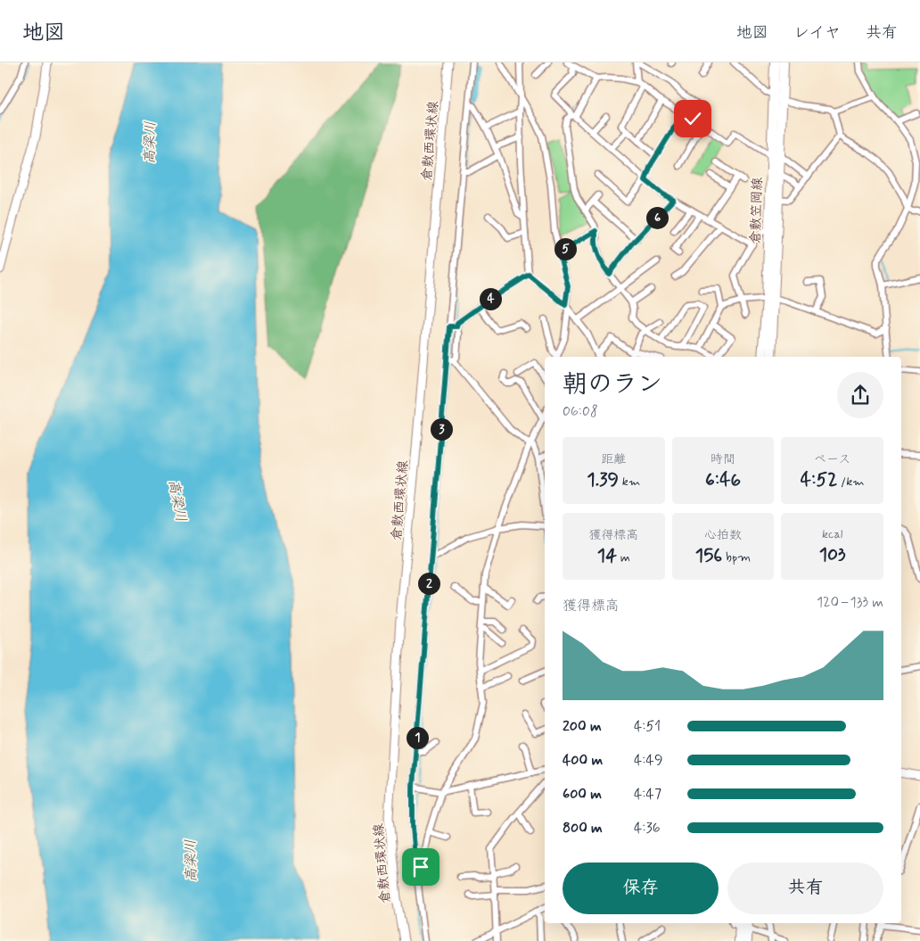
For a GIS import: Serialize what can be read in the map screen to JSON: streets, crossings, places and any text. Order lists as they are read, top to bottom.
{
  "streets": {
    "main road": ["倉敷西環状線", "倉敷笠岡線"]
  },
  "water": ["高梁川"],
  "page": {
    "header": "地図",
    "nav": ["地図", "レイヤ", "共有"],
    "pins": [
      "6",
      "5",
      "4",
      "3",
      "2",
      "1"
    ],
    "heading": ["朝のラン", "06:08"],
    "stats": [
      ["距離", "1.39 km"],
      ["時間", "6:46"],
      ["ペース", "4:52 /km"],
      ["獲得標高", "14 m"],
      ["心拍数", "156 bpm"],
      ["kcal", "103"]
    ],
    "chart": ["獲得標高", "120–133 m"],
    "list": [
      {
        "name": "200 m",
        "note": "4:51"
      },
      {
        "name": "400 m",
        "note": "4:49"
      },
      {
        "name": "600 m",
        "note": "4:47"
      },
      {
        "name": "800 m",
        "note": "4:36"
      }
    ],
    "buttons": ["保存", "共有"]
  }
}
